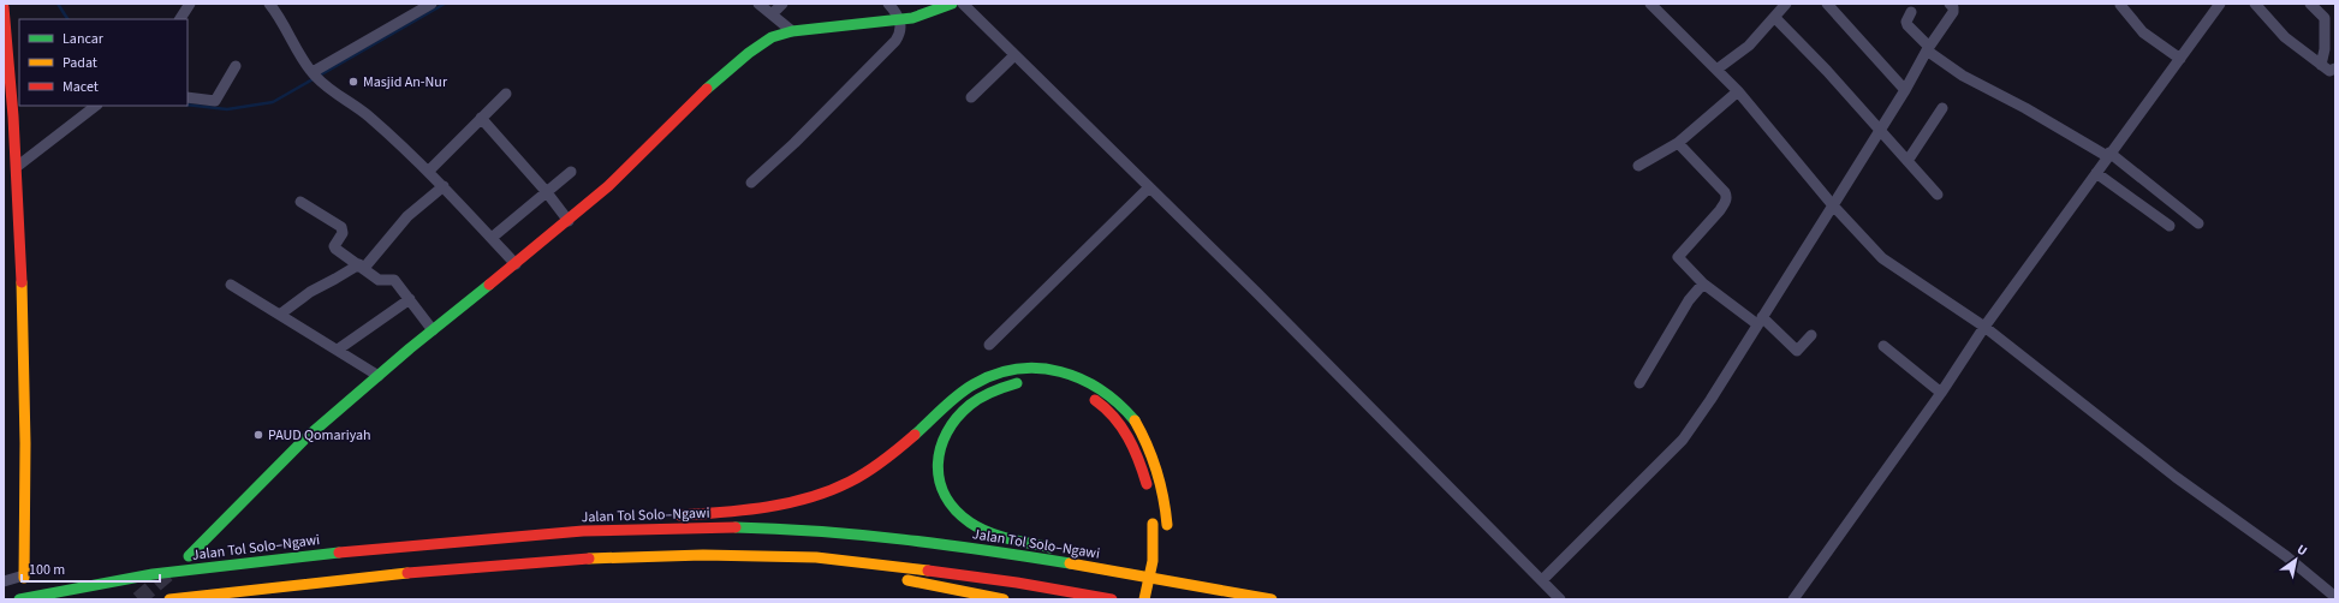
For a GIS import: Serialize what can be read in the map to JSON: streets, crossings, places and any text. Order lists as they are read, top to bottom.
{
  "streets": {
    "main road": ["Jalan Tol Solo–Ngawi"]
  },
  "places": ["Masjid An-Nur", "PAUD Qomariyah"],
  "legend": ["Lancar", "Padat", "Macet"],
  "scale_bar": "100 m",
  "north": "top right"
}
